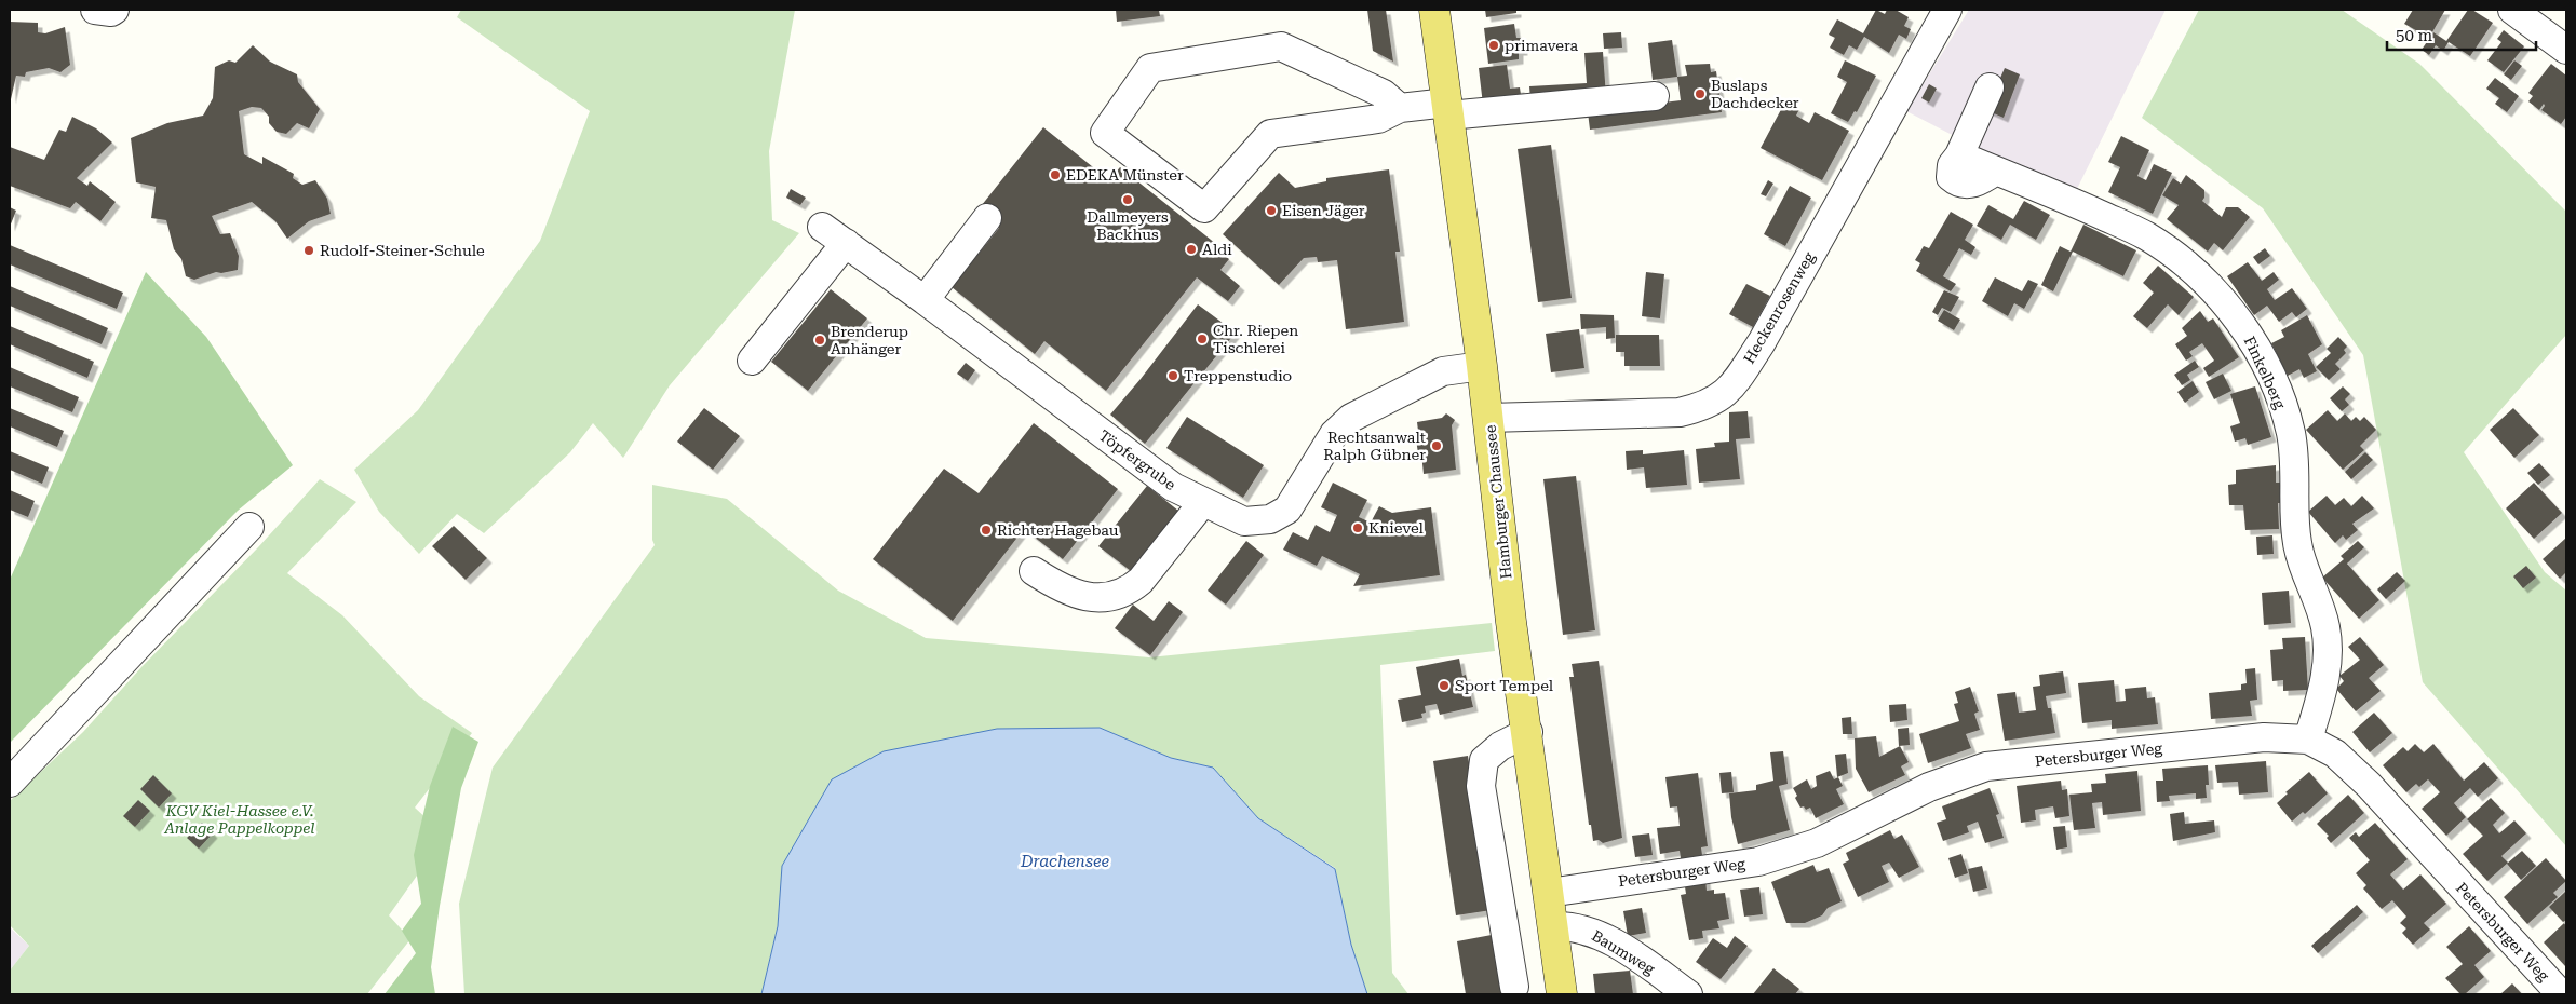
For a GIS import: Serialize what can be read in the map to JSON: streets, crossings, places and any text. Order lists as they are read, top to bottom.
{
  "streets": {
    "main road": ["Hamburger Chaussee"],
    "street": [
      "Heckenrosenweg",
      "Finkelberg",
      "Töpfergrube",
      "Petersburger Weg",
      "Baumweg"
    ]
  },
  "crossings": [
    ["Heckenrosenweg", "Hamburger Chaussee"],
    ["Finkelberg", "Petersburger Weg"],
    ["Töpfergrube", "Hamburger Chaussee"],
    ["Hamburger Chaussee", "Petersburger Weg"],
    ["Hamburger Chaussee", "Baumweg"]
  ],
  "water": ["Drachensee"],
  "parks": ["KGV Kiel-Hassee e.V. Anlage Pappelkoppel"],
  "places": [
    "primavera",
    "Buslaps Dachdecker",
    "EDEKA Münster",
    "Dallmeyers Backhus",
    "Eisen Jäger",
    "Aldi",
    "Rudolf-Steiner-Schule",
    "Chr. Riepen Tischlerei",
    "Brenderup Anhänger",
    "Treppenstudio",
    "Rechtsanwalt Ralph Gübner",
    "Knievel",
    "Richter Hagebau",
    "Sport Tempel"
  ],
  "scale_bar": "50 m"
}
